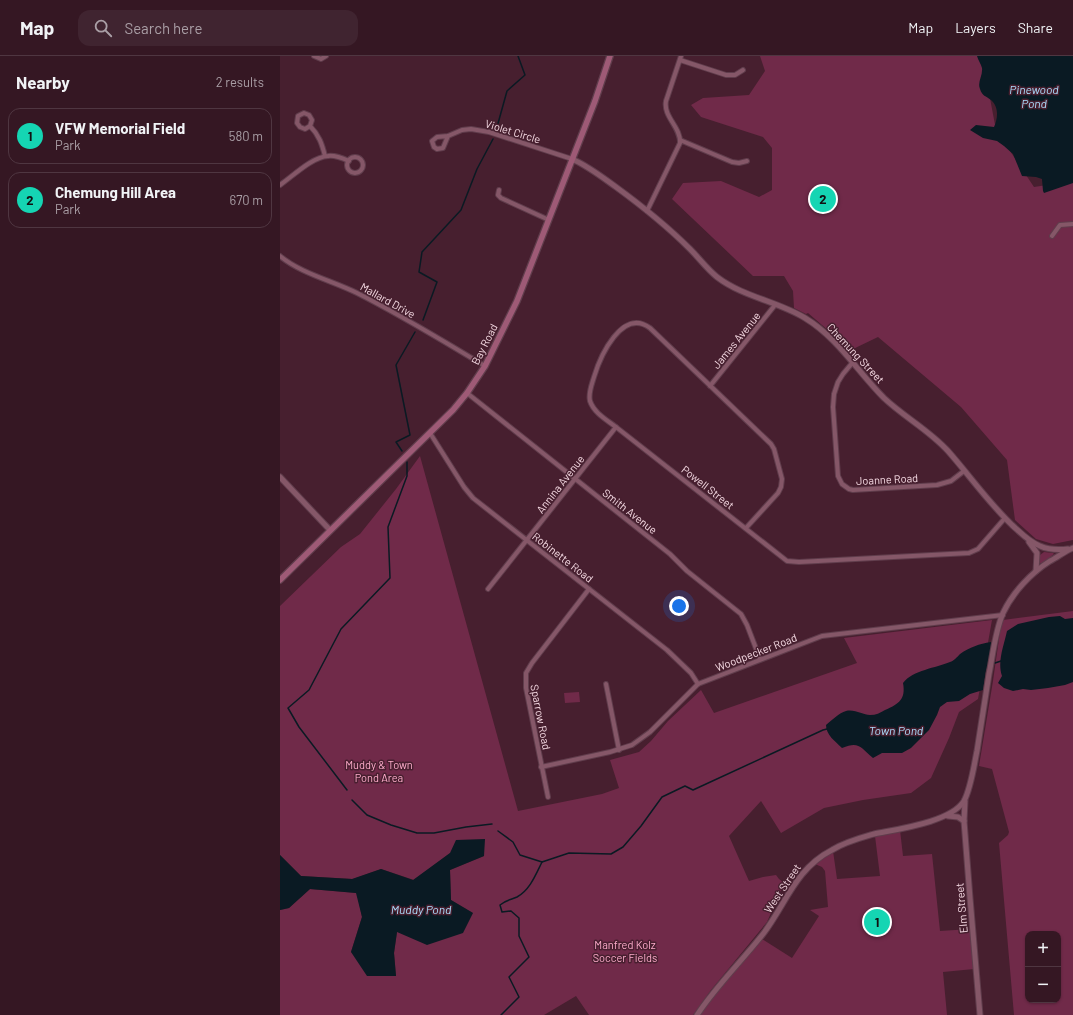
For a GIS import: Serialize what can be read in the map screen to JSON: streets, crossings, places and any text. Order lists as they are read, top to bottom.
{
  "streets": {
    "main road": ["Bay Road"],
    "street": [
      "Violet Circle",
      "Mallard Drive",
      "James Avenue",
      "Chemung Street",
      "Joanne Road",
      "Annina Avenue",
      "Powell Street",
      "Smith Avenue",
      "Robinette Road",
      "Woodpecker Road",
      "Sparrow Road",
      "West Street",
      "Elm Street"
    ]
  },
  "crossings": [
    ["Violet Circle", "Bay Road"],
    ["Violet Circle", "Chemung Street"],
    ["Mallard Drive", "Bay Road"],
    ["James Avenue", "Chemung Street"],
    ["James Avenue", "Powell Street"],
    ["Bay Road", "Chemung Street"],
    ["Bay Road", "Smith Avenue"],
    ["Bay Road", "Robinette Road"],
    ["Chemung Street", "Joanne Road"],
    ["Chemung Street", "Powell Street"],
    ["Chemung Street", "West Street"],
    ["Annina Avenue", "Powell Street"],
    ["Annina Avenue", "Smith Avenue"],
    ["Annina Avenue", "Robinette Road"],
    ["Smith Avenue", "Woodpecker Road"],
    ["Robinette Road", "Woodpecker Road"],
    ["Robinette Road", "Sparrow Road"],
    ["Woodpecker Road", "Sparrow Road"],
    ["Woodpecker Road", "West Street"],
    ["West Street", "Elm Street"]
  ],
  "water": ["Pinewood Pond", "Town Pond", "Muddy Pond"],
  "parks": ["Muddy & Town Pond Area", "Manfred Kolz Soccer Fields"],
  "page": {
    "header": "Map",
    "search": "Search here",
    "nav": ["Map", "Layers", "Share"],
    "heading": ["Nearby", "2 results"],
    "list": [
      {
        "mark": "1",
        "name": "VFW Memorial Field",
        "note": "Park",
        "value": "580 m"
      },
      {
        "mark": "2",
        "name": "Chemung Hill Area",
        "note": "Park",
        "value": "670 m"
      }
    ],
    "pins": ["2", "1"],
    "map_buttons": ["+", "−"]
  }
}
